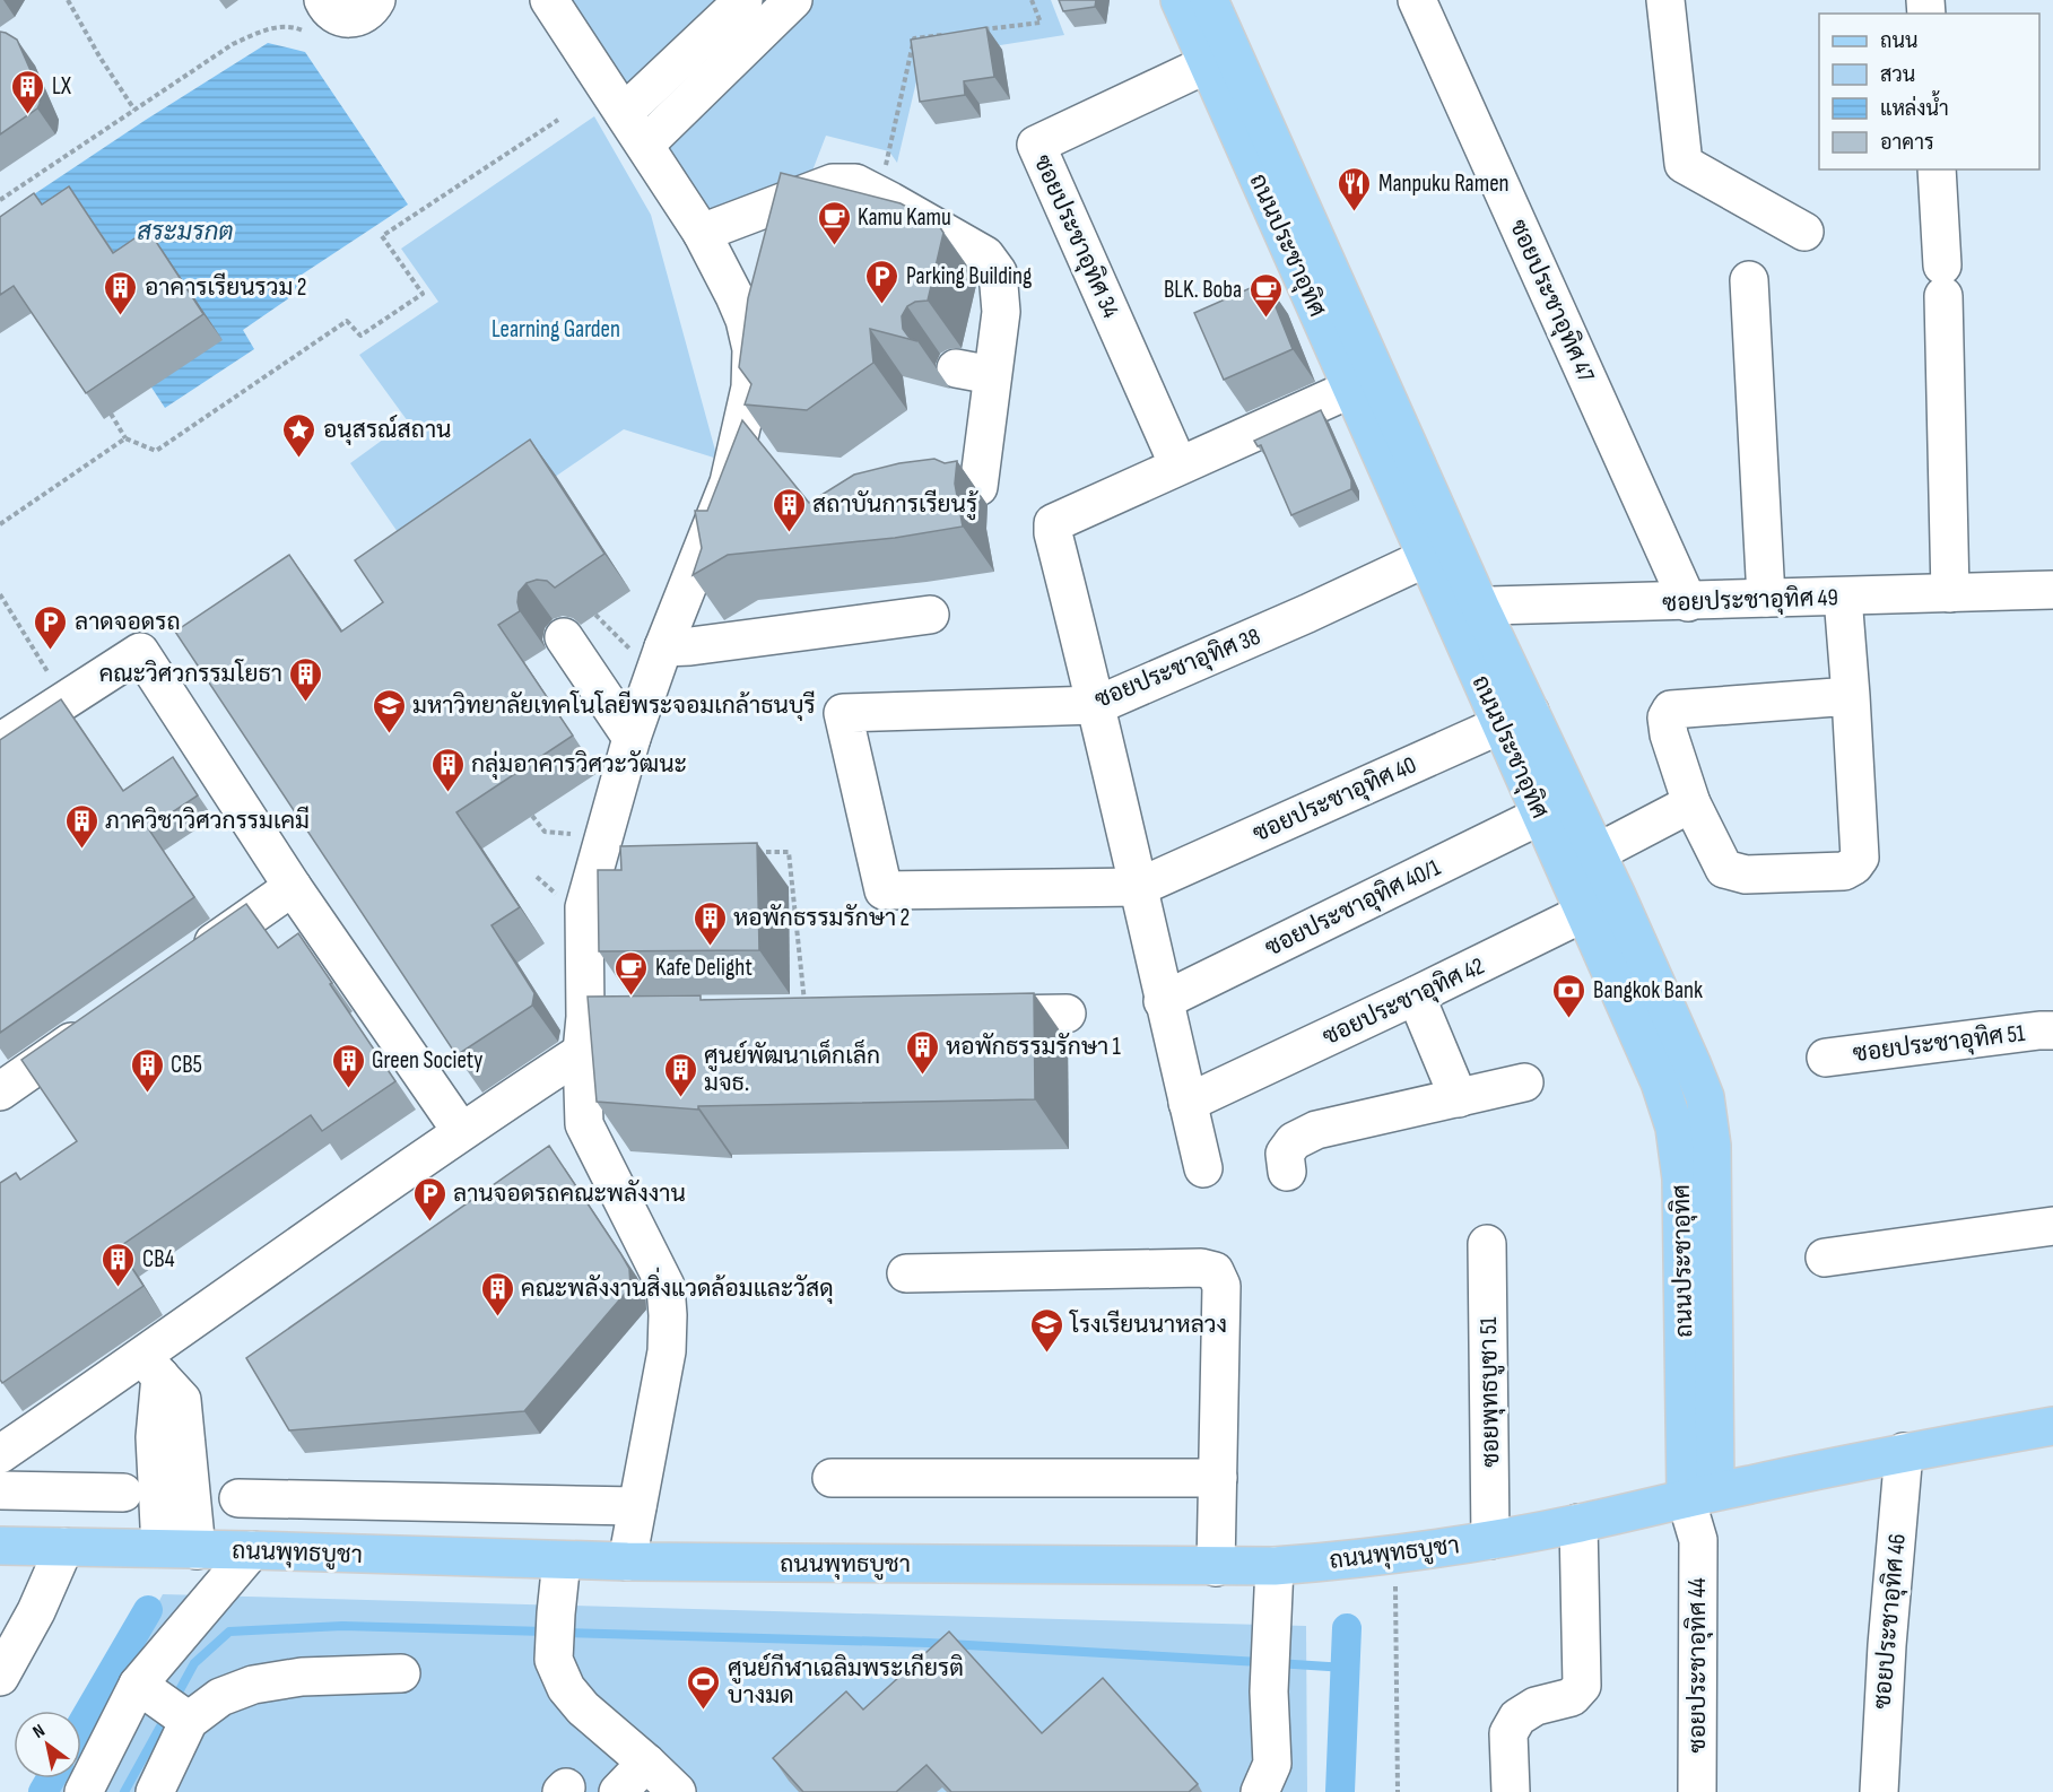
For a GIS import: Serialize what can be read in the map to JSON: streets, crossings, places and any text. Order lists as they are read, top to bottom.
{
  "streets": {
    "main road": ["ถนนประชาอุทิศ", "ถนนพุทธบูชา"],
    "street": [
      "ซอยประชาอุทิศ 34",
      "ซอยประชาอุทิศ 47",
      "ซอยประชาอุทิศ 49",
      "ซอยประชาอุทิศ 38",
      "ซอยประชาอุทิศ 40",
      "ซอยประชาอุทิศ 40/1",
      "ซอยประชาอุทิศ 42",
      "ซอยประชาอุทิศ 51",
      "ซอยพุทธบูชา 51",
      "ซอยประชาอุทิศ 46",
      "ซอยประชาอุทิศ 44"
    ]
  },
  "crossings": [
    ["ซอยประชาอุทิศ 34", "ถนนประชาอุทิศ"],
    ["ถนนประชาอุทิศ", "ซอยประชาอุทิศ 49"],
    ["ถนนประชาอุทิศ", "ซอยประชาอุทิศ 38"],
    ["ถนนประชาอุทิศ", "ซอยประชาอุทิศ 40"],
    ["ถนนประชาอุทิศ", "ซอยประชาอุทิศ 40/1"],
    ["ถนนประชาอุทิศ", "ซอยประชาอุทิศ 42"],
    ["ถนนประชาอุทิศ", "ถนนพุทธบูชา"],
    ["ถนนประชาอุทิศ", "ซอยประชาอุทิศ 44"],
    ["ซอยประชาอุทิศ 47", "ซอยประชาอุทิศ 49"],
    ["ซอยประชาอุทิศ 38", "ซอยประชาอุทิศ 40"],
    ["ซอยพุทธบูชา 51", "ถนนพุทธบูชา"],
    ["ถนนพุทธบูชา", "ซอยประชาอุทิศ 44"]
  ],
  "water": ["สระมรกต"],
  "parks": ["Learning Garden"],
  "places": {
    "building": [
      "LX",
      "อาคารเรียนรวม 2",
      "สถาบันการเรียนรู้",
      "คณะวิศวกรรมโยธา",
      "กลุ่มอาคารวิศวะวัฒนะ",
      "ภาควิชาวิศวกรรมเคมี",
      "หอพักธรรมรักษา 2",
      "หอพักธรรมรักษา 1",
      "Green Society",
      "CB5",
      "ศูนย์พัฒนาเด็กเล็ก มจธ.",
      "CB4",
      "คณะพลังงานสิ่งแวดล้อมและวัสดุ"
    ],
    "restaurant": ["Manpuku Ramen"],
    "cafe": ["Kamu Kamu", "BLK. Boba", "Kafe Delight"],
    "parking": ["Parking Building", "ลาดจอดรถ", "ลานจอดรถคณะพลังงาน"],
    "place": ["อนุสรณ์สถาน"],
    "school or university": ["มหาวิทยาลัยเทคโนโลยีพระจอมเกล้าธนบุรี", "โรงเรียนนาหลวง"],
    "bank": ["Bangkok Bank"],
    "sports": ["ศูนย์กีฬาเฉลิมพระเกียรติ บางมด"]
  },
  "legend": [
    "ถนน",
    "สวน",
    "แหล่งน้ำ",
    "อาคาร"
  ],
  "north": "top left"
}
